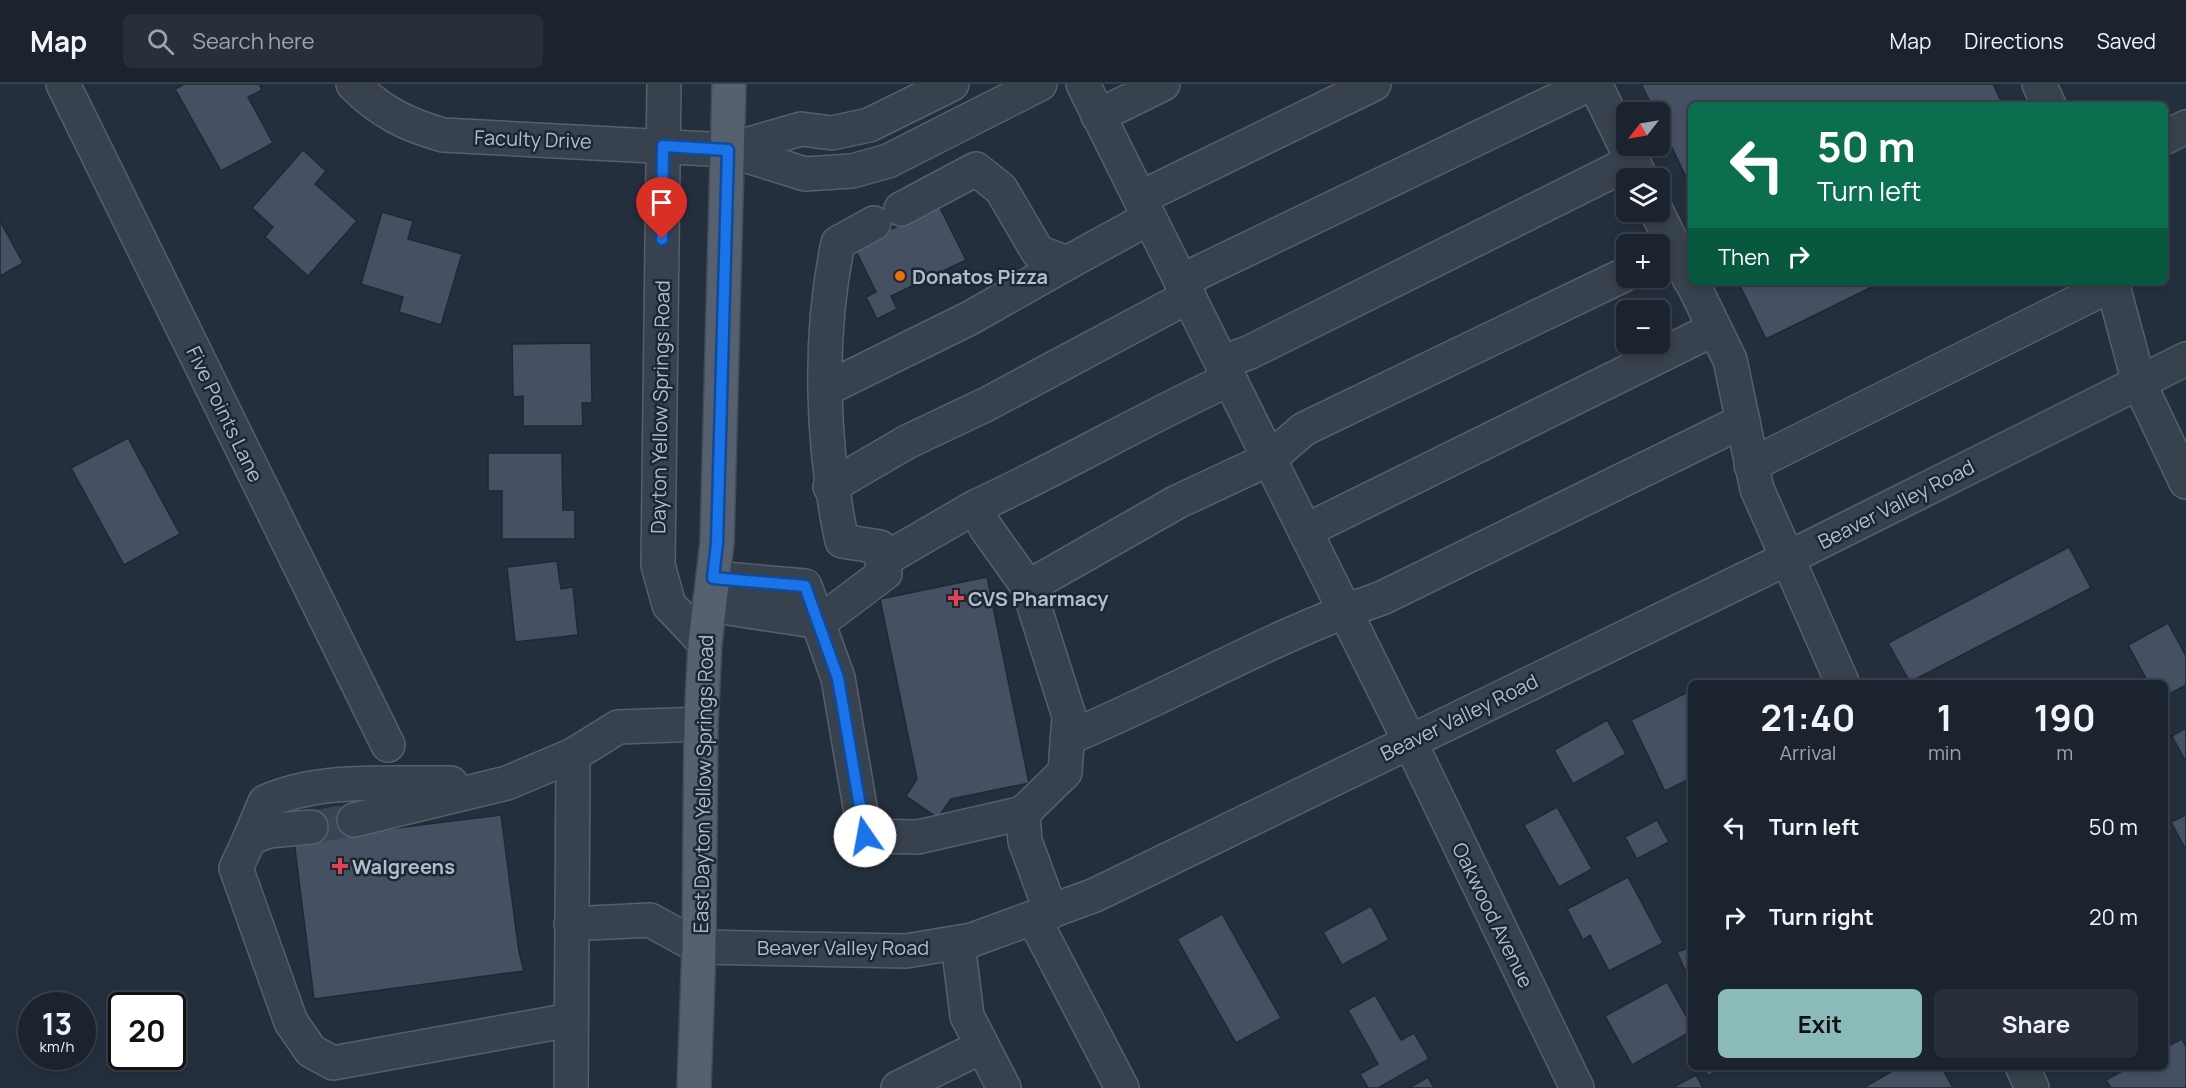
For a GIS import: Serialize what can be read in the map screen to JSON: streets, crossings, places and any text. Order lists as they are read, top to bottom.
{
  "streets": {
    "main road": ["East Dayton Yellow Springs Road"],
    "street": [
      "Faculty Drive",
      "Dayton Yellow Springs Road",
      "Five Points Lane",
      "Beaver Valley Road",
      "Oakwood Avenue"
    ]
  },
  "crossings": [
    ["Faculty Drive", "Dayton Yellow Springs Road"],
    ["Faculty Drive", "East Dayton Yellow Springs Road"],
    ["Dayton Yellow Springs Road", "East Dayton Yellow Springs Road"],
    ["Beaver Valley Road", "East Dayton Yellow Springs Road"],
    ["Beaver Valley Road", "Oakwood Avenue"]
  ],
  "places": {
    "other": ["Donatos Pizza"],
    "health": ["CVS Pharmacy", "Walgreens"]
  },
  "north": "bottom left",
  "page": {
    "header": "Map",
    "search": "Search here",
    "nav": ["Map", "Directions", "Saved"],
    "map_buttons": ["+", "−"],
    "turn": ["50 m", "Turn left"],
    "then": "Then",
    "eta": [
      "21:40",
      "Arrival",
      "1",
      "min",
      "190",
      "m"
    ],
    "list": [
      {
        "name": "Turn left",
        "value": "50 m"
      },
      {
        "name": "Turn right",
        "value": "20 m"
      }
    ],
    "buttons": ["Exit", "Share"],
    "speed": "13 km/h",
    "limit": "20"
  }
}
